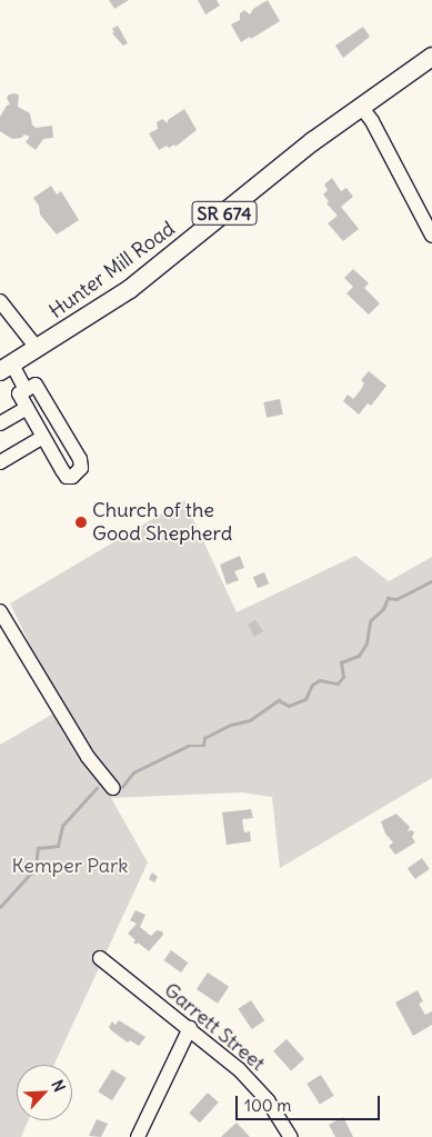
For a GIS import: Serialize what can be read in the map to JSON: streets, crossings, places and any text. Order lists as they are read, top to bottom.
{
  "streets": {
    "main road": ["SR 674", "Hunter Mill Road"],
    "street": ["Garrett Street"]
  },
  "parks": ["Kemper Park"],
  "places": ["Church of the Good Shepherd"],
  "scale_bar": "100 m",
  "north": "top right"
}
